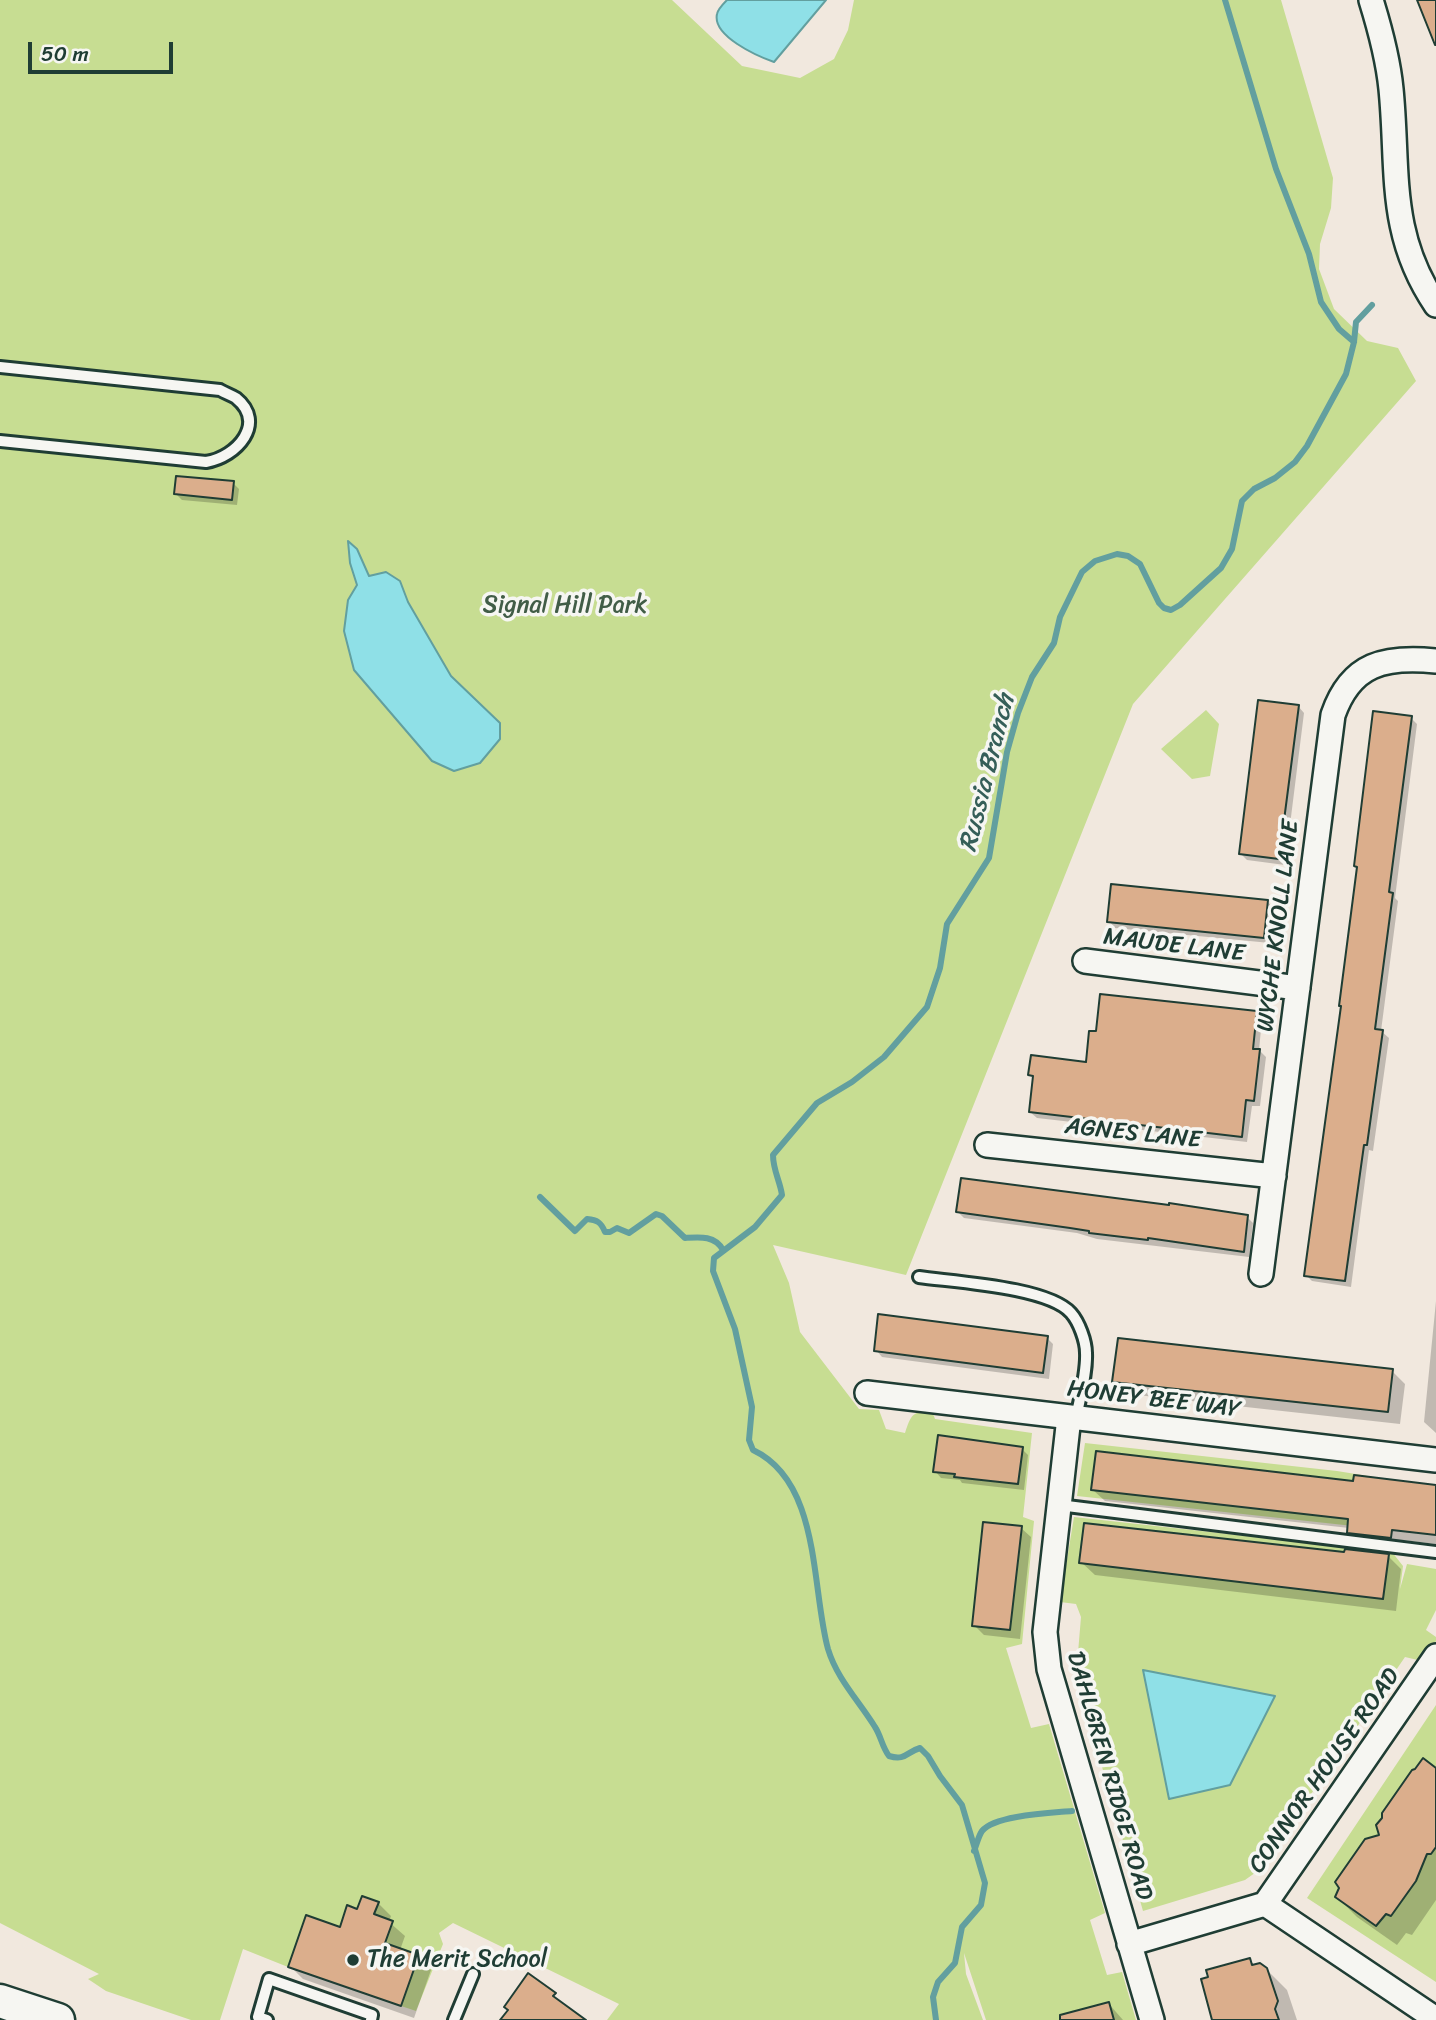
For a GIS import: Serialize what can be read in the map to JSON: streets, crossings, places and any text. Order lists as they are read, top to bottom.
{
  "streets": {
    "street": [
      "WYCHE KNOLL LANE",
      "MAUDE LANE",
      "AGNES LANE",
      "HONEY BEE WAY",
      "CONNOR HOUSE ROAD",
      "DAHLGREN RIDGE ROAD"
    ]
  },
  "crossings": [
    ["WYCHE KNOLL LANE", "MAUDE LANE"],
    ["WYCHE KNOLL LANE", "AGNES LANE"],
    ["HONEY BEE WAY", "DAHLGREN RIDGE ROAD"],
    ["CONNOR HOUSE ROAD", "DAHLGREN RIDGE ROAD"]
  ],
  "water": ["Russia Branch"],
  "parks": ["Signal Hill Park"],
  "places": ["The Merit School"],
  "scale_bar": "50 m"
}
